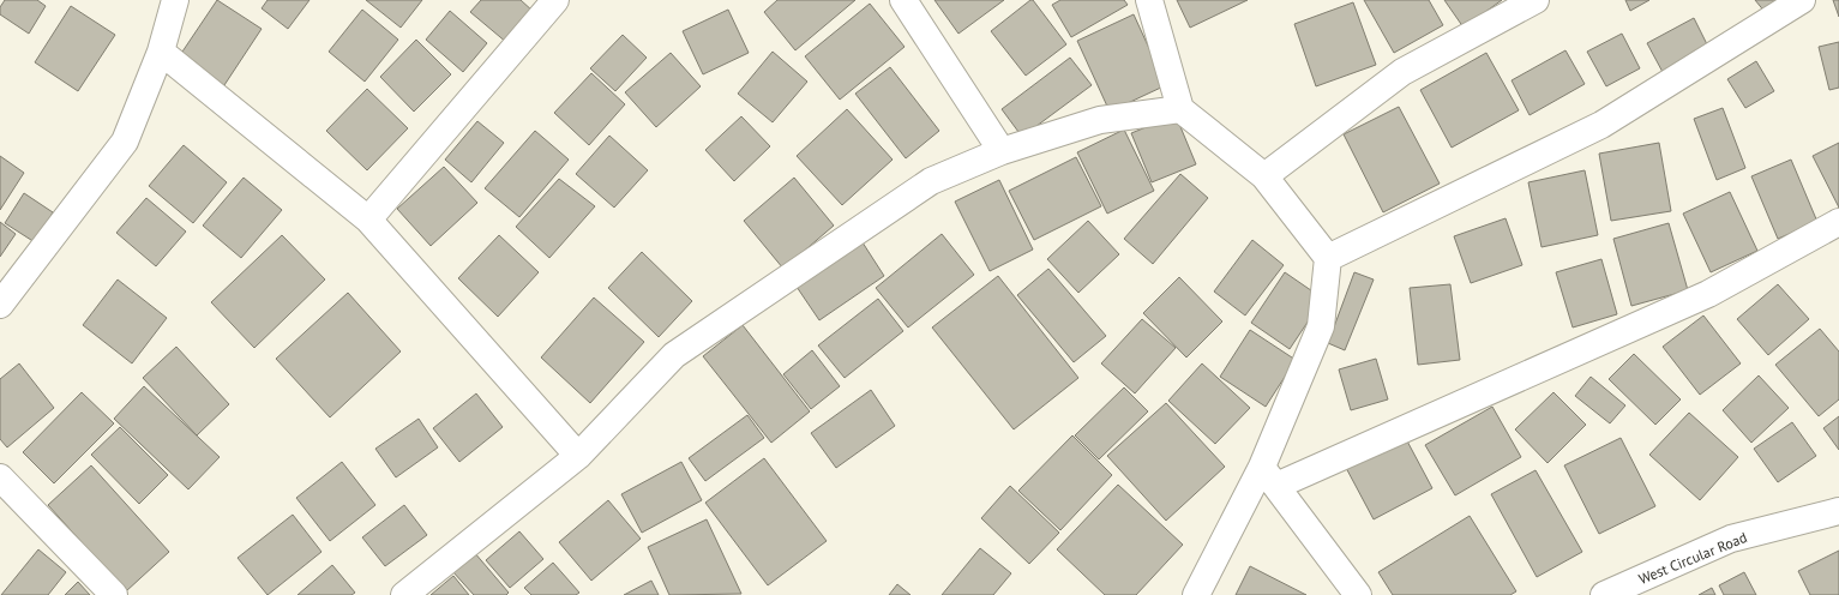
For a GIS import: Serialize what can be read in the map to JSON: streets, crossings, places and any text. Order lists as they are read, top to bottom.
{
  "streets": {
    "street": ["West Circular Road"]
  }
}
